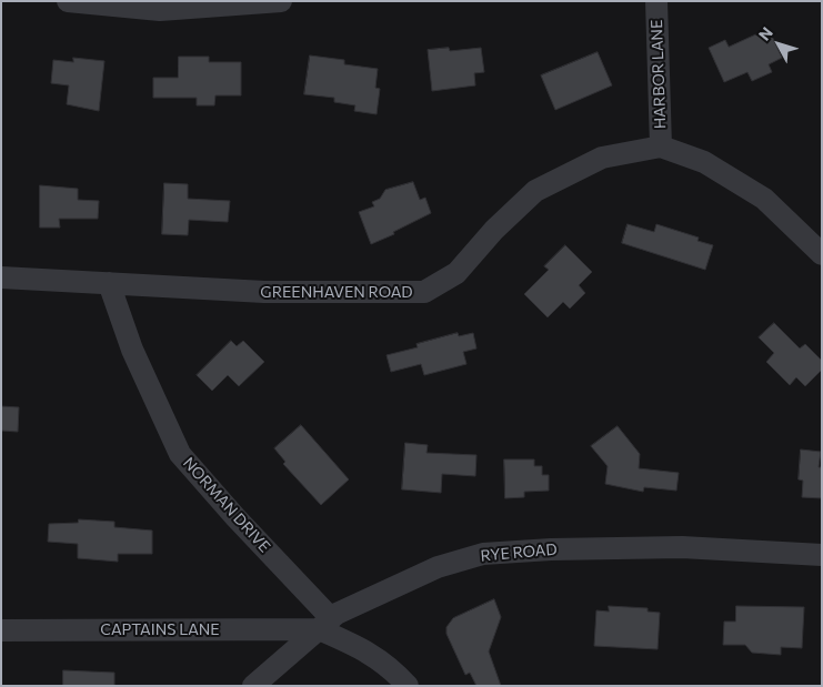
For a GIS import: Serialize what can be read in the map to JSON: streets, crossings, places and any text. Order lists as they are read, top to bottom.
{
  "streets": {
    "street": [
      "HARBOR LANE",
      "GREENHAVEN ROAD",
      "NORMAN DRIVE",
      "RYE ROAD",
      "CAPTAINS LANE"
    ]
  },
  "crossings": [
    ["HARBOR LANE", "GREENHAVEN ROAD"],
    ["GREENHAVEN ROAD", "NORMAN DRIVE"],
    ["NORMAN DRIVE", "RYE ROAD"],
    ["NORMAN DRIVE", "CAPTAINS LANE"],
    ["RYE ROAD", "CAPTAINS LANE"]
  ],
  "north": "top left"
}
